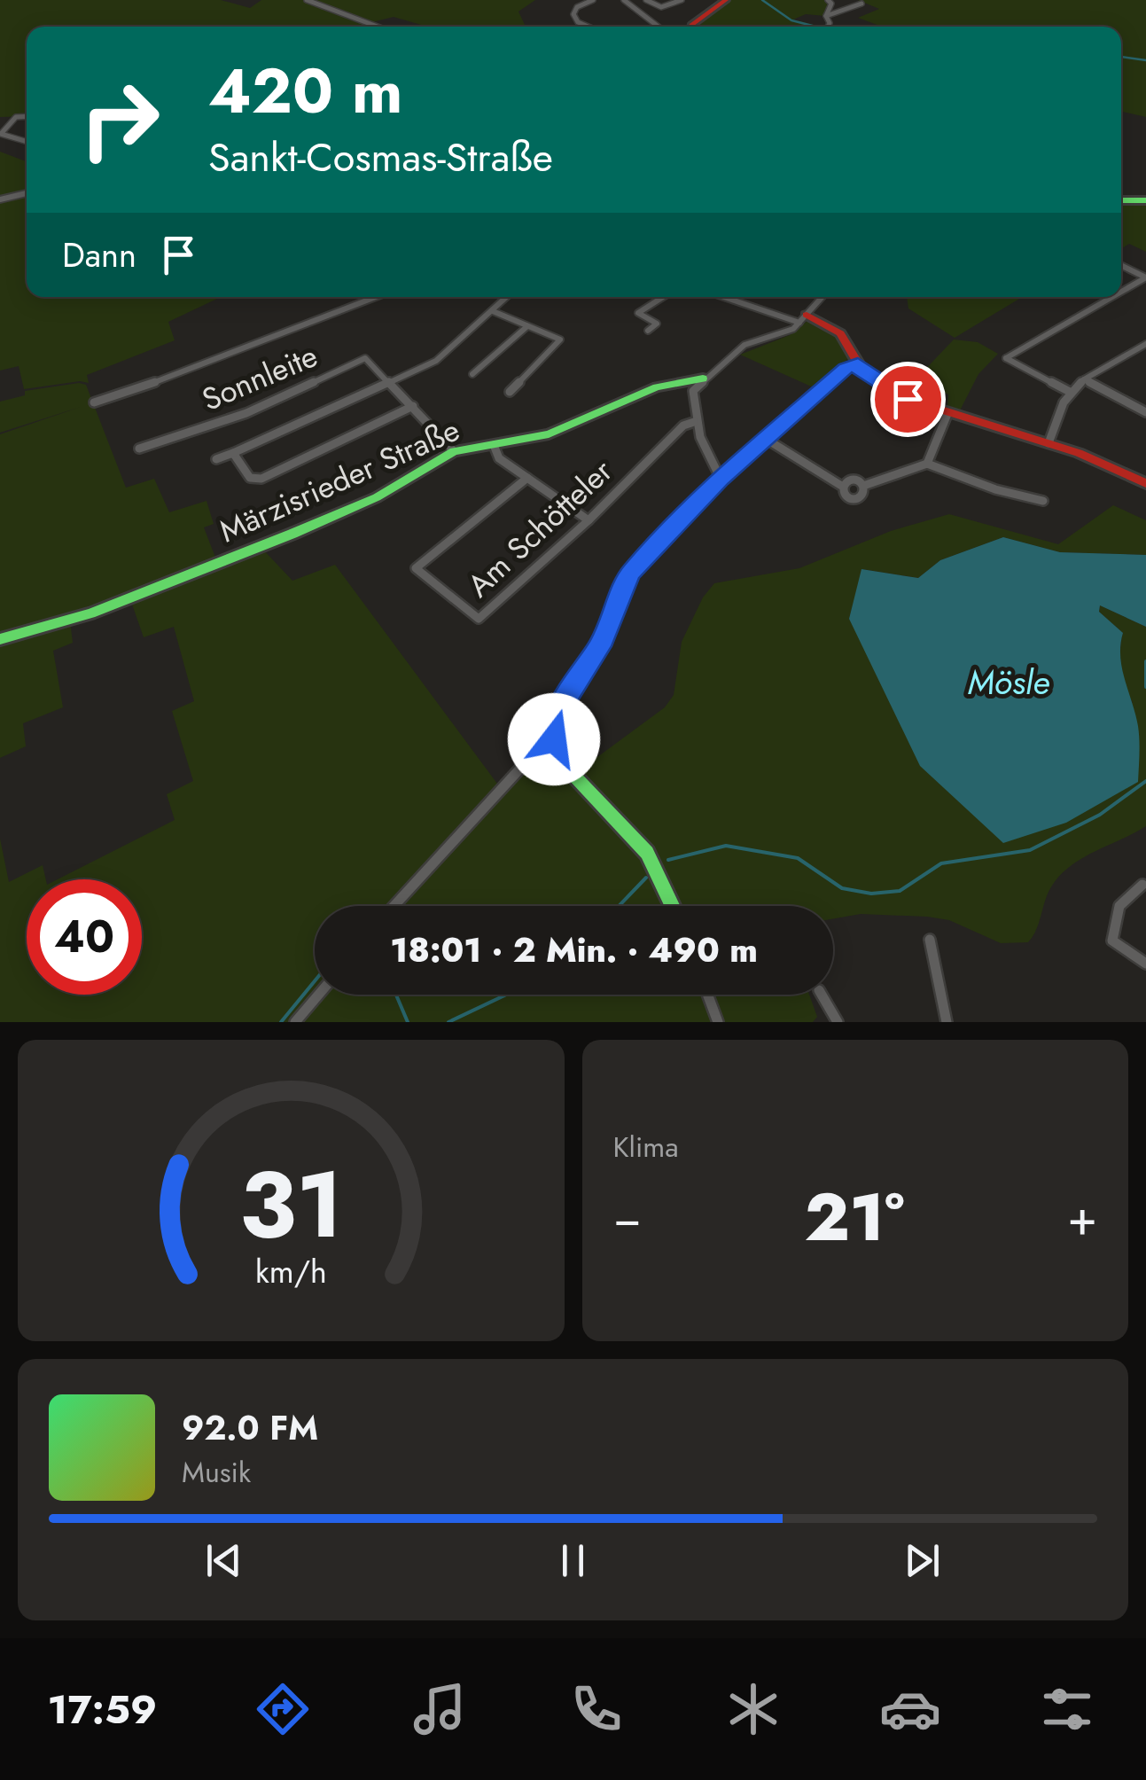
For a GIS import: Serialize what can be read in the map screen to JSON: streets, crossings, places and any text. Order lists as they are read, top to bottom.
{
  "streets": {
    "street": ["Sonnleite", "Märzisrieder Straße", "Am Schötteler"]
  },
  "crossings": [
    ["Sonnleite", "Märzisrieder Straße"]
  ],
  "water": ["Mösle"],
  "page": {
    "turn": ["420 m", "Sankt-Cosmas-Straße"],
    "then": "Dann",
    "limit": "40",
    "trip": "18:01 · 2 Min. · 490 m",
    "tile": "Klima",
    "heat": ["−", "21°", "+"],
    "song": ["92.0 FM", "Musik"],
    "tabs": "17:59",
    "gauge": ["31", "km/h"]
  }
}
